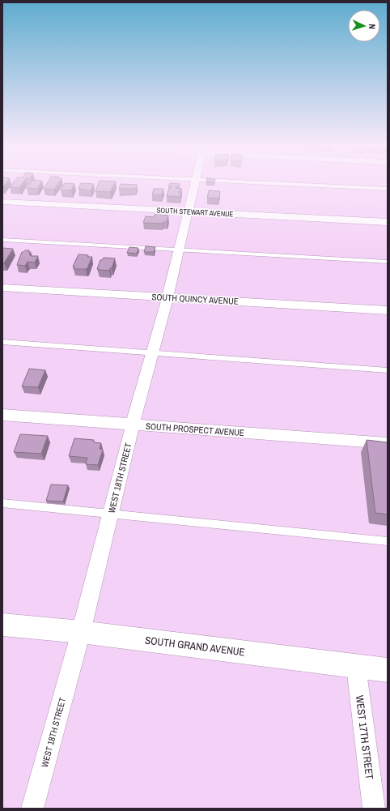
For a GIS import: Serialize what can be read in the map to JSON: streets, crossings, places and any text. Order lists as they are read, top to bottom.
{
  "streets": {
    "street": [
      "SOUTH STEWART AVENUE",
      "SOUTH QUINCY AVENUE",
      "SOUTH PROSPECT AVENUE",
      "WEST 18TH STREET",
      "SOUTH GRAND AVENUE",
      "WEST 17TH STREET"
    ]
  },
  "crossings": [
    ["SOUTH STEWART AVENUE", "WEST 18TH STREET"],
    ["SOUTH QUINCY AVENUE", "WEST 18TH STREET"],
    ["SOUTH PROSPECT AVENUE", "WEST 18TH STREET"],
    ["WEST 18TH STREET", "SOUTH GRAND AVENUE"],
    ["SOUTH GRAND AVENUE", "WEST 17TH STREET"]
  ],
  "north": "right"
}
